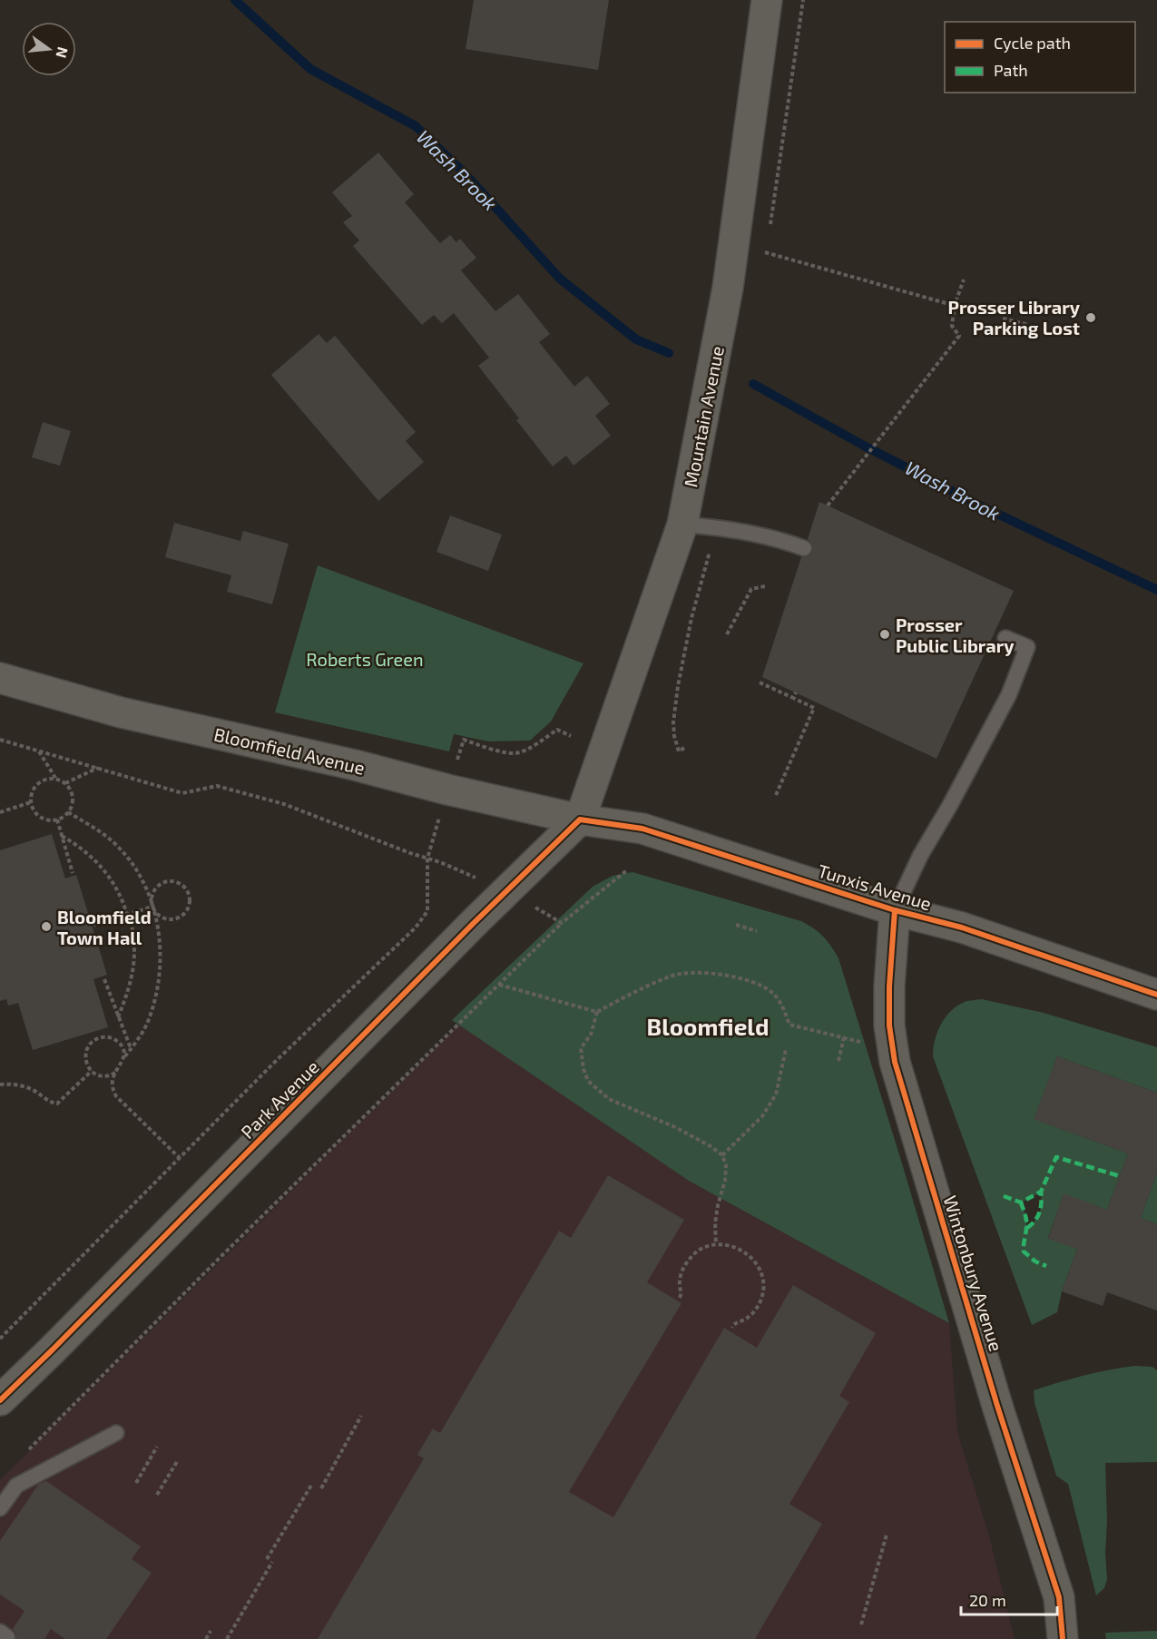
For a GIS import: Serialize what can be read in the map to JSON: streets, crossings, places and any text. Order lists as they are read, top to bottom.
{
  "streets": {
    "main road": [
      "Mountain Avenue",
      "Bloomfield Avenue",
      "Tunxis Avenue",
      "Park Avenue",
      "Wintonbury Avenue"
    ]
  },
  "crossings": [
    ["Mountain Avenue", "Bloomfield Avenue"],
    ["Mountain Avenue", "Tunxis Avenue"],
    ["Mountain Avenue", "Park Avenue"],
    ["Bloomfield Avenue", "Tunxis Avenue"],
    ["Bloomfield Avenue", "Park Avenue"],
    ["Tunxis Avenue", "Park Avenue"],
    ["Tunxis Avenue", "Wintonbury Avenue"]
  ],
  "districts": ["Bloomfield"],
  "water": ["Wash Brook"],
  "parks": ["Roberts Green"],
  "places": ["Prosser Library Parking Lost", "Prosser Public Library", "Bloomfield Town Hall"],
  "legend": ["Cycle path", "Path"],
  "scale_bar": "20 m",
  "north": "right"
}
